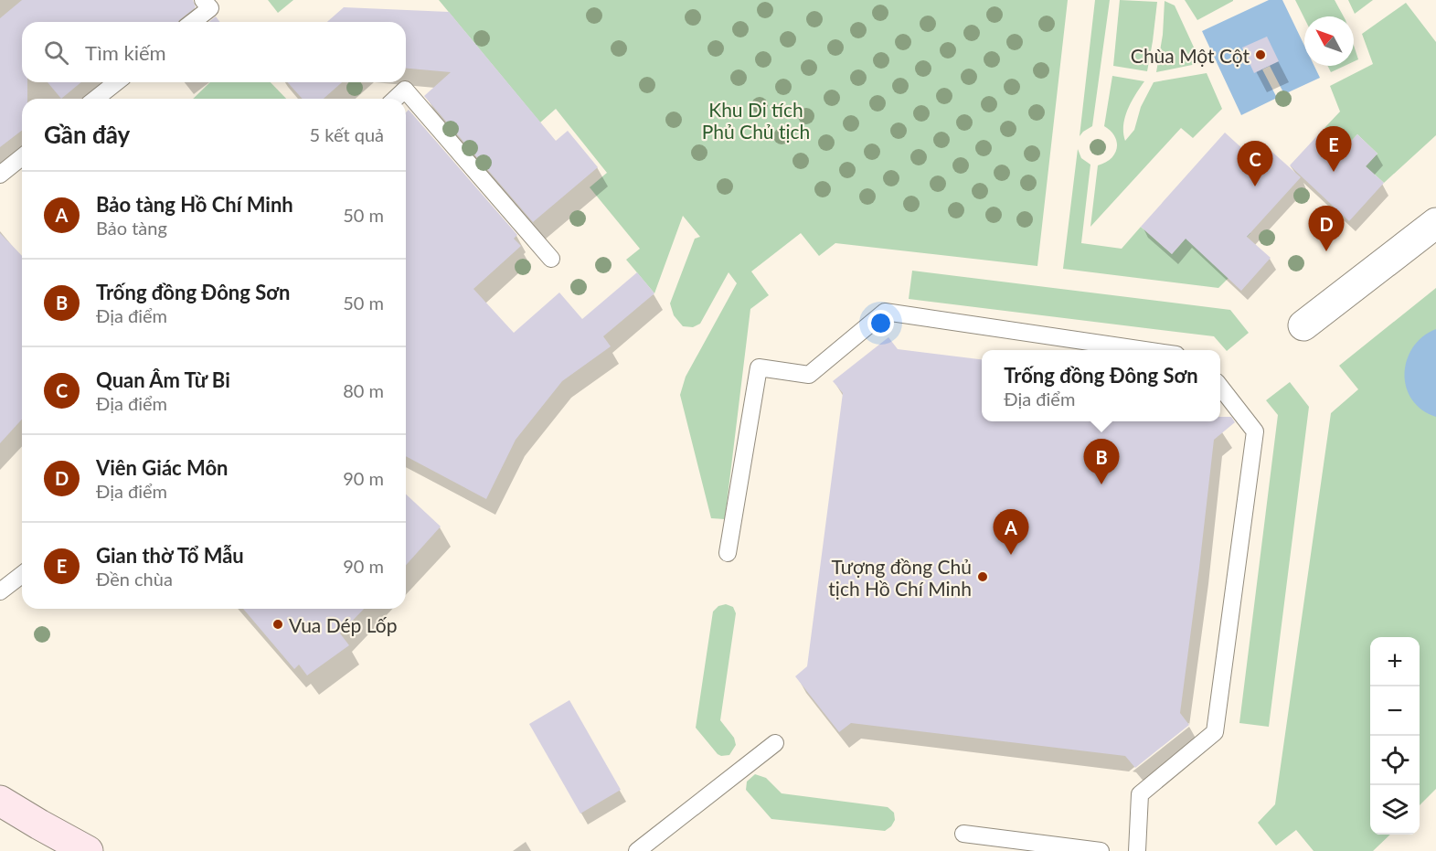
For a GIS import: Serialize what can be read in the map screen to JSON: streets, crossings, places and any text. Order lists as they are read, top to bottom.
{
  "parks": ["Khu Di tích Phủ Chủ tịch"],
  "places": ["Chùa Một Cột", "Tượng đồng Chủ tịch Hồ Chí Minh", "Vua Dép Lốp"],
  "north": "top left",
  "page": {
    "search": "Tìm kiếm",
    "heading": ["Gần đây", "5 kết quả"],
    "pins": [
      "E",
      "C",
      "D",
      "B",
      "A"
    ],
    "list": [
      {
        "mark": "A",
        "name": "Bảo tàng Hồ Chí Minh",
        "note": "Bảo tàng",
        "value": "50 m"
      },
      {
        "mark": "B",
        "name": "Trống đồng Đông Sơn",
        "note": "Địa điểm",
        "value": "50 m"
      },
      {
        "mark": "C",
        "name": "Quan Âm Từ Bi",
        "note": "Địa điểm",
        "value": "80 m"
      },
      {
        "mark": "D",
        "name": "Viên Giác Môn",
        "note": "Địa điểm",
        "value": "90 m"
      },
      {
        "mark": "E",
        "name": "Gian thờ Tổ Mẫu",
        "note": "Đền chùa",
        "value": "90 m"
      }
    ],
    "popup": ["Trống đồng Đông Sơn", "Địa điểm"],
    "map_buttons": ["+", "−"]
  }
}
